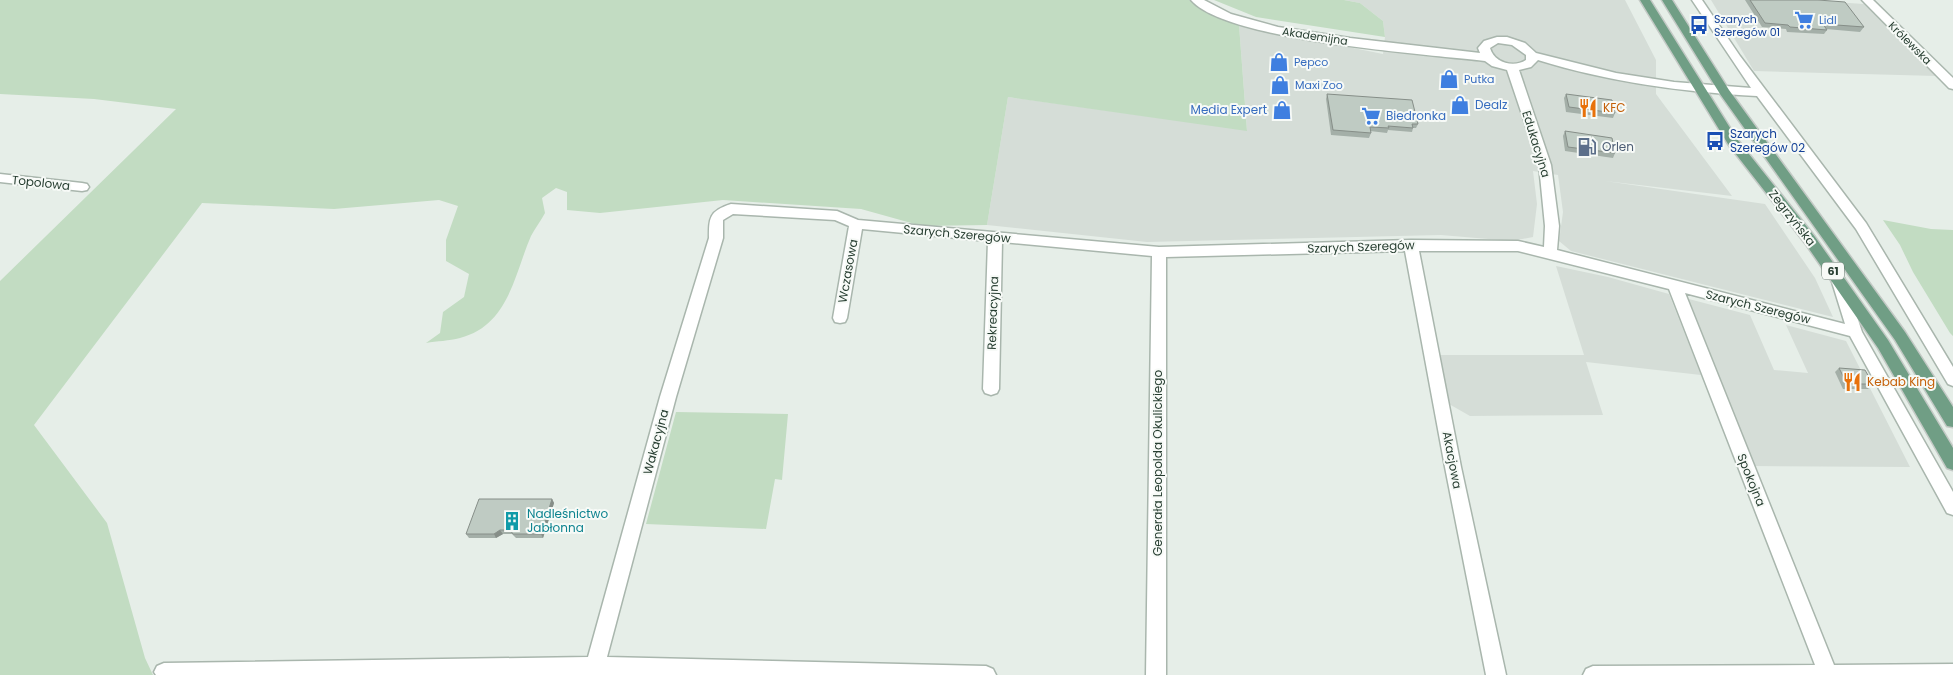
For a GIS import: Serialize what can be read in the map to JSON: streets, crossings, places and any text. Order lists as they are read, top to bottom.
{
  "streets": {
    "main road": ["Zegrzyńska", "61"],
    "street": [
      "Akademijna",
      "Królewska",
      "Edukacyjna",
      "Topolowa",
      "Szarych Szeregów",
      "Wczasowa",
      "Rekreacyjna",
      "Wakacyjna",
      "Akacjowa",
      "Generała Leopolda Okulickiego",
      "Spokojna"
    ]
  },
  "crossings": [
    ["Edukacyjna", "Szarych Szeregów"],
    ["Szarych Szeregów", "Wczasowa"],
    ["Szarych Szeregów", "Rekreacyjna"],
    ["Szarych Szeregów", "Wakacyjna"],
    ["Szarych Szeregów", "Akacjowa"],
    ["Szarych Szeregów", "Generała Leopolda Okulickiego"],
    ["Szarych Szeregów", "Spokojna"]
  ],
  "places": {
    "supermarket": ["Lidl", "Biedronka"],
    "bus stop": ["Szarych Szeregów 01", "Szarych Szeregów 02"],
    "shop": [
      "Pepco",
      "Putka",
      "Maxi Zoo",
      "Dealz",
      "Media Expert"
    ],
    "restaurant": ["KFC", "Kebab King"],
    "fuel station": ["Orlen"],
    "building": ["Nadleśnictwo Jabłonna"]
  }
}
